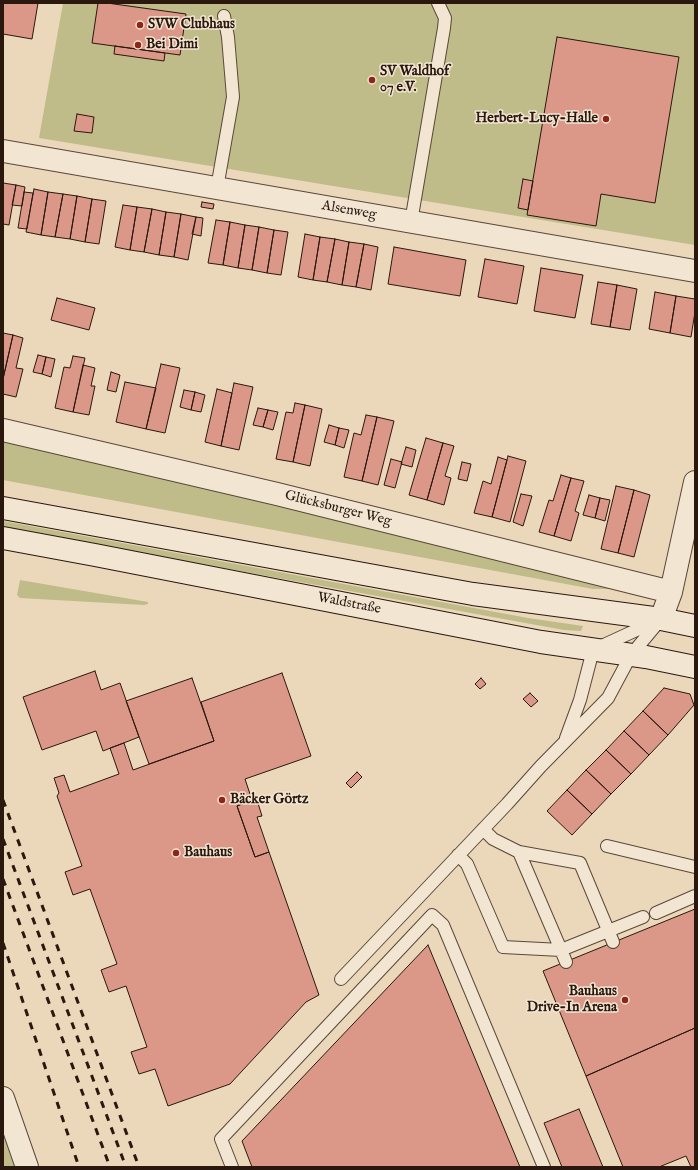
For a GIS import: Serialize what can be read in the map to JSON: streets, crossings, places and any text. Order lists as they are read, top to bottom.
{
  "streets": {
    "street": ["Alsenweg", "Glücksburger Weg", "Waldstraße"]
  },
  "places": [
    "SVW Clubhaus",
    "Bei Dimi",
    "SV Waldhof 07 e.V.",
    "Herbert-Lucy-Halle",
    "Bäcker Görtz",
    "Bauhaus",
    "Bauhaus Drive-In Arena"
  ]
}
